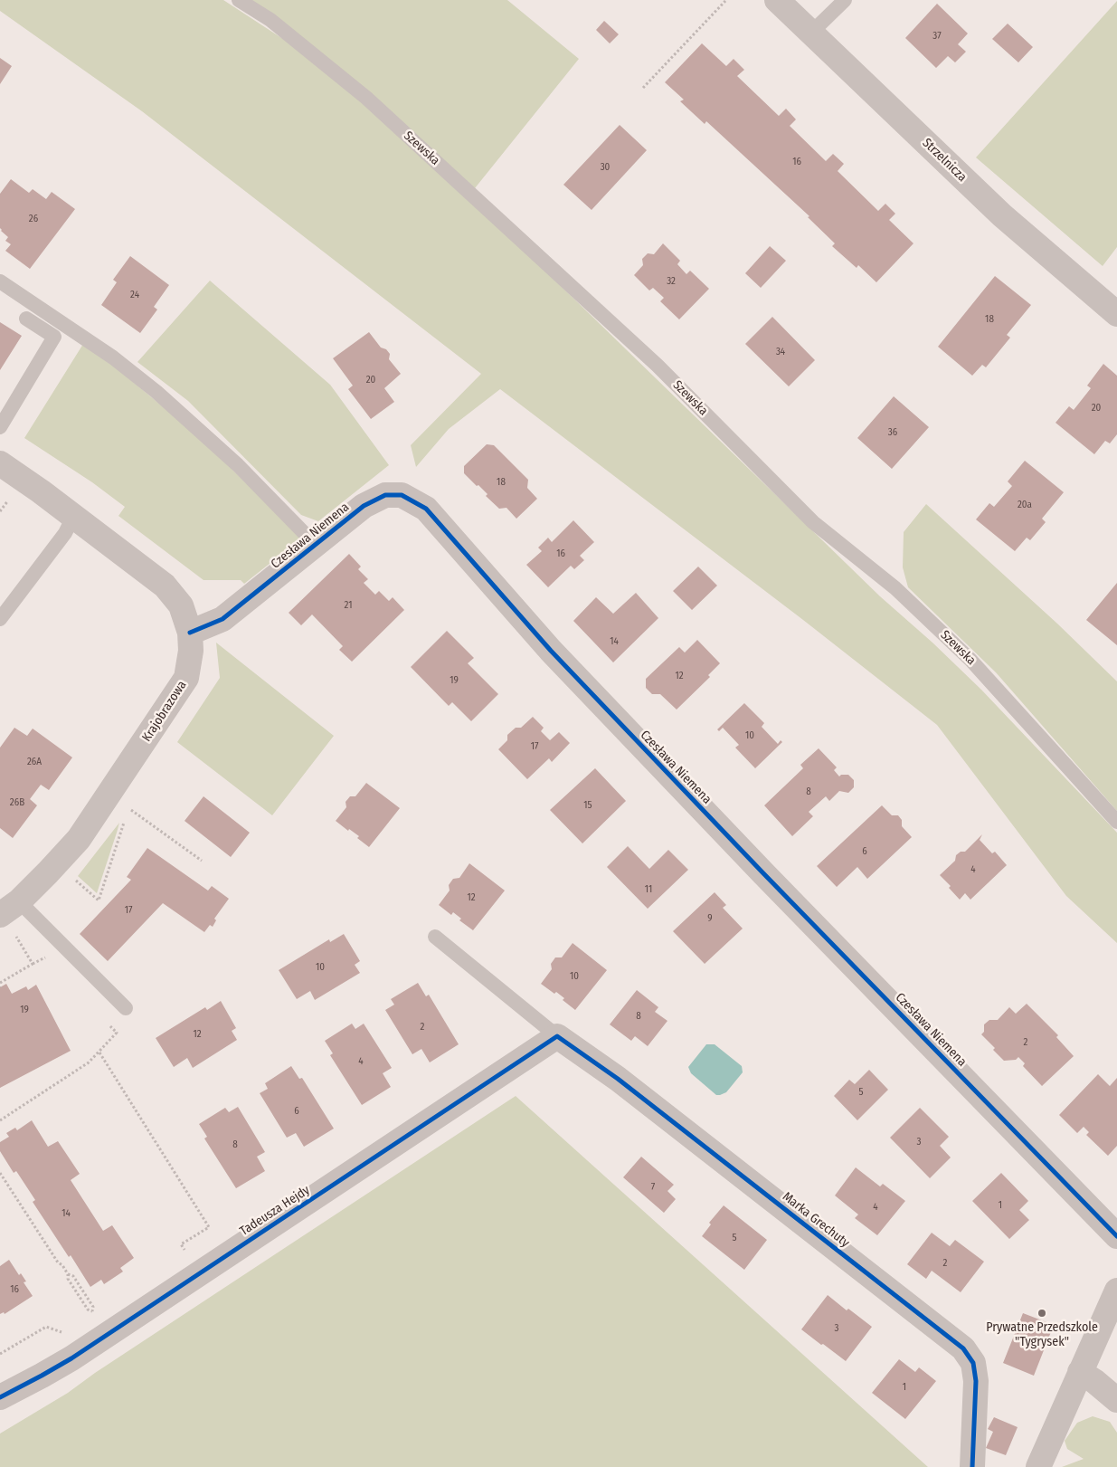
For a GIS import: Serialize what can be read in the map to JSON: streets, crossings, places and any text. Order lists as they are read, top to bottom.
{
  "streets": {
    "street": [
      "Strzelnicza",
      "Czesława Niemena",
      "Krajobrazowa",
      "Tadeusza Hejdy",
      "Marka Grechuty"
    ],
    "lane": ["Szewska"]
  },
  "crossings": [
    ["Czesława Niemena", "Krajobrazowa"],
    ["Tadeusza Hejdy", "Marka Grechuty"]
  ],
  "places": ["Prywatne Przedszkole \"Tygrysek\""],
  "house_numbers": [
    "37",
    "16",
    "30",
    "26",
    "32",
    "24",
    "18",
    "34",
    "20",
    "20",
    "36",
    "18",
    "20a",
    "16",
    "21",
    "14",
    "12",
    "19",
    "10",
    "17",
    "26A",
    "8",
    "26B",
    "15",
    "6",
    "4",
    "11",
    "12",
    "17",
    "9",
    "10",
    "10",
    "19",
    "8",
    "2",
    "12",
    "2",
    "4",
    "5",
    "6",
    "3",
    "8",
    "7",
    "1",
    "4",
    "14",
    "5",
    "2",
    "16",
    "3",
    "1"
  ]
}
